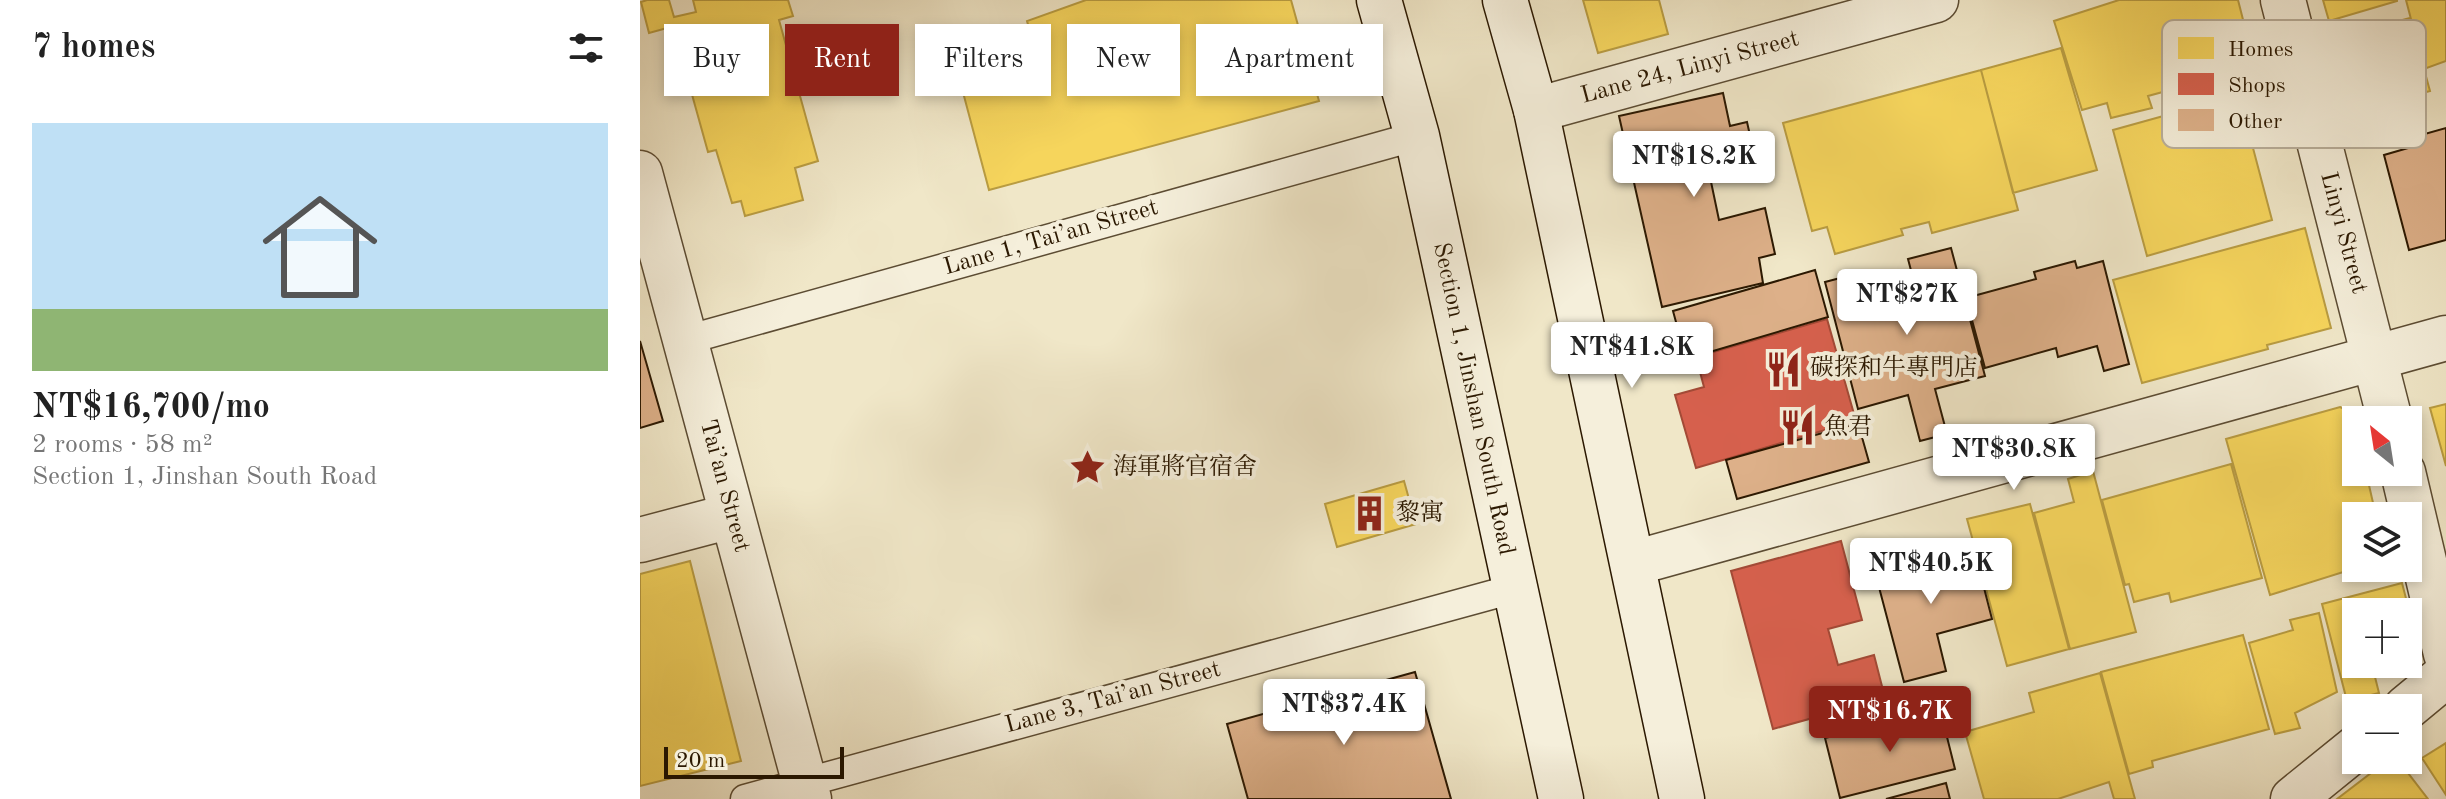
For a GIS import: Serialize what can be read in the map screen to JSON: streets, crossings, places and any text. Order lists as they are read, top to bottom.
{
  "streets": {
    "street": [
      "Lane 24, Linyi Street",
      "Linyi Street",
      "Section 1, Jinshan South Road",
      "Tai’an Street"
    ],
    "lane": ["Lane 1, Tai’an Street", "Lane 3, Tai’an Street"]
  },
  "crossings": [
    ["Lane 1, Tai’an Street", "Section 1, Jinshan South Road"],
    ["Lane 1, Tai’an Street", "Tai’an Street"],
    ["Section 1, Jinshan South Road", "Lane 3, Tai’an Street"],
    ["Tai’an Street", "Lane 3, Tai’an Street"]
  ],
  "places": {
    "restaurant": ["碳探和牛專門店", "魚君"],
    "place": ["海軍將官宿舍"],
    "building": ["黎寓"]
  },
  "legend": ["Homes", "Shops", "Other"],
  "scale_bar": "20 m",
  "north": "top left",
  "page": {
    "heading": "7 homes",
    "chip": [
      "Buy",
      "Rent",
      "Filters",
      "New",
      "Apartment"
    ],
    "list": [
      {
        "name": "NT$16,700/mo",
        "note": "2 rooms · 58 m² · Section 1, Jinshan South Road"
      }
    ],
    "price": [
      "NT$18.2K",
      "NT$27K",
      "NT$41.8K",
      "NT$30.8K",
      "NT$40.5K",
      "NT$37.4K",
      "NT$16.7K"
    ],
    "map_buttons": ["+", "−"],
    "scale": "20 m"
  }
}
